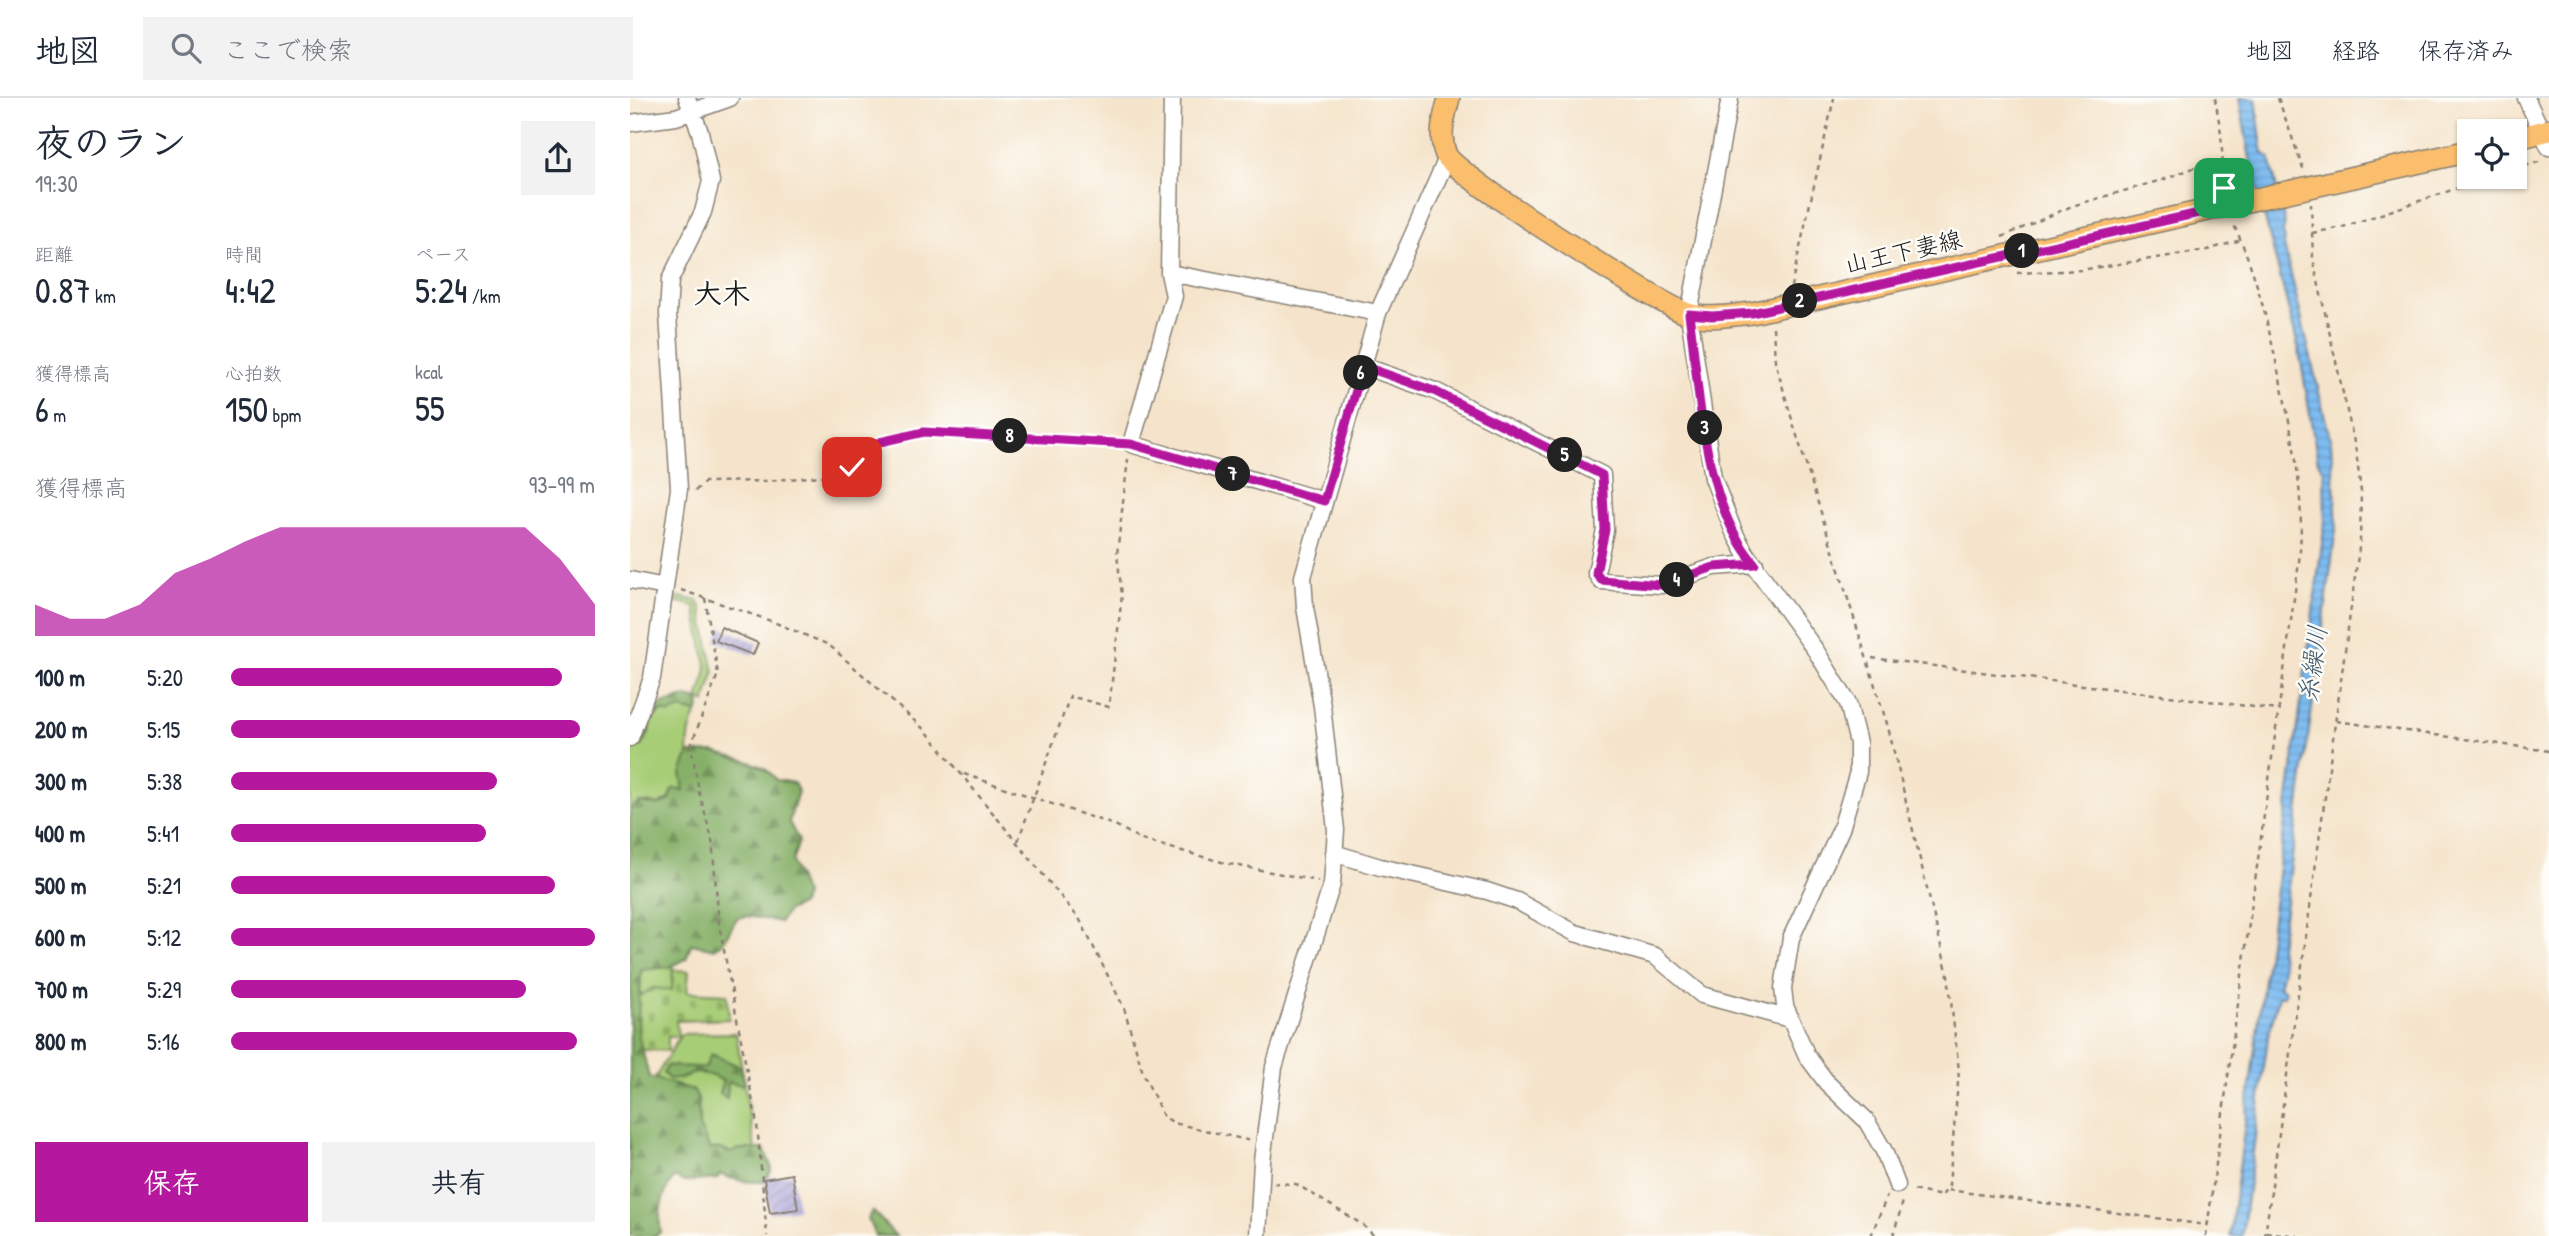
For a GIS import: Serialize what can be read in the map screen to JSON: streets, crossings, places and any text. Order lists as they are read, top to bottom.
{
  "streets": {
    "main road": ["山王下妻線"]
  },
  "districts": ["大木"],
  "water": ["糸繰川"],
  "page": {
    "header": "地図",
    "search": "ここで検索",
    "nav": ["地図", "経路", "保存済み"],
    "heading": ["夜のラン", "19:30"],
    "stats": [
      ["距離", "0.87 km"],
      ["時間", "4:42"],
      ["ペース", "5:24 /km"],
      ["獲得標高", "6 m"],
      ["心拍数", "150 bpm"],
      ["kcal", "55"]
    ],
    "pins": [
      "1",
      "2",
      "6",
      "3",
      "8",
      "5",
      "7",
      "4"
    ],
    "chart": ["獲得標高", "93–99 m"],
    "list": [
      {
        "name": "100 m",
        "note": "5:20"
      },
      {
        "name": "200 m",
        "note": "5:15"
      },
      {
        "name": "300 m",
        "note": "5:38"
      },
      {
        "name": "400 m",
        "note": "5:41"
      },
      {
        "name": "500 m",
        "note": "5:21"
      },
      {
        "name": "600 m",
        "note": "5:12"
      },
      {
        "name": "700 m",
        "note": "5:29"
      },
      {
        "name": "800 m",
        "note": "5:16"
      }
    ],
    "buttons": ["保存", "共有"]
  }
}
